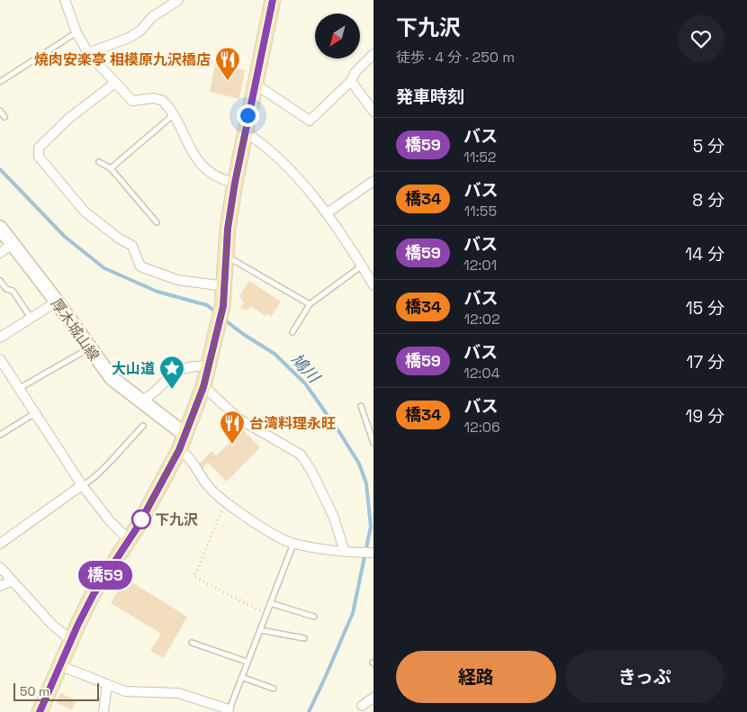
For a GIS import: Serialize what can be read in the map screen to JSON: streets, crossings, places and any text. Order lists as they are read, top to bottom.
{
  "streets": {
    "main road": ["厚木城山線"]
  },
  "water": ["鳩川"],
  "places": {
    "restaurant": ["焼肉安楽亭 相模原九沢橋店", "台湾料理永旺"],
    "place": ["大山道"],
    "other": ["下九沢"]
  },
  "lines": ["bus line 橋59"],
  "scale_bar": "50 m",
  "north": "bottom left",
  "page": {
    "on_map": "橋59",
    "heading": [
      ["下九沢", "徒歩 · 4 分 · 250 m"],
      "発車時刻"
    ],
    "list": [
      {
        "mark": "橋59",
        "name": "バス",
        "note": "11:52",
        "value": "5 分"
      },
      {
        "mark": "橋34",
        "name": "バス",
        "note": "11:55",
        "value": "8 分"
      },
      {
        "mark": "橋59",
        "name": "バス",
        "note": "12:01",
        "value": "14 分"
      },
      {
        "mark": "橋34",
        "name": "バス",
        "note": "12:02",
        "value": "15 分"
      },
      {
        "mark": "橋59",
        "name": "バス",
        "note": "12:04",
        "value": "17 分"
      },
      {
        "mark": "橋34",
        "name": "バス",
        "note": "12:06",
        "value": "19 分"
      }
    ],
    "buttons": ["経路", "きっぷ"],
    "scale": "50 m"
  }
}
